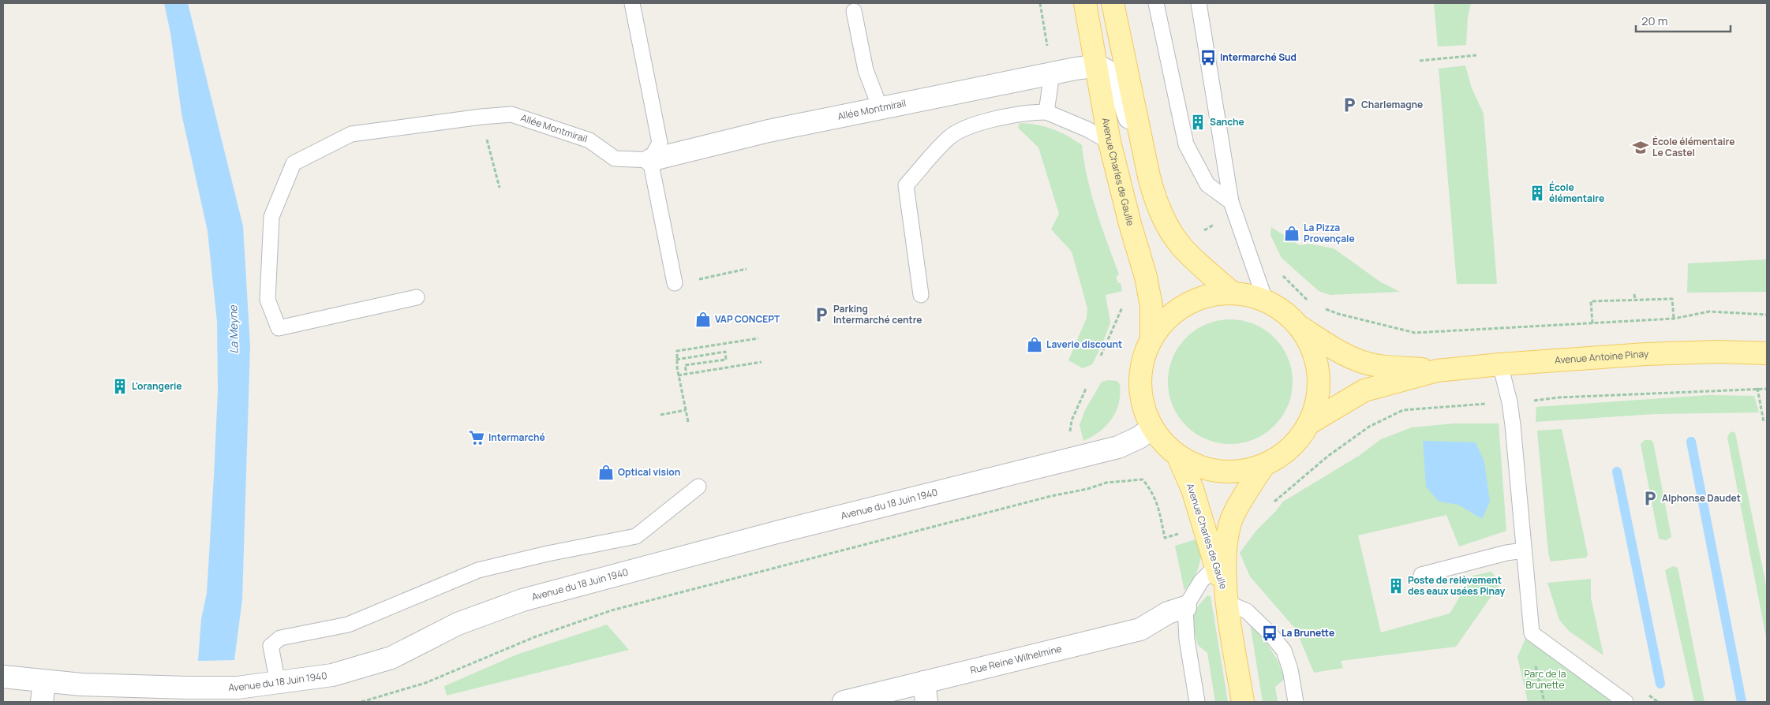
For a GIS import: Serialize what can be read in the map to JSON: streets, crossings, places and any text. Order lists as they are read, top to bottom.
{
  "streets": {
    "main road": ["Avenue Charles de Gaulle", "Avenue Antoine Pinay"],
    "street": ["Allée Montmirail", "Avenue du 18 Juin 1940", "Rue Reine Wilhelmine"]
  },
  "crossings": [
    ["Allée Montmirail", "Avenue Charles de Gaulle"]
  ],
  "water": ["La Meyne"],
  "parks": ["Parc de la Brunette"],
  "places": {
    "bus stop": ["Intermarché Sud", "La Brunette"],
    "parking": ["Charlemagne", "Parking Intermarché centre", "Alphonse Daudet"],
    "building": [
      "Sanche",
      "École élémentaire",
      "L'orangerie",
      "Poste de relèvement des eaux usées Pinay"
    ],
    "school or university": ["École élémentaire Le Castel"],
    "shop": [
      "La Pizza Provençale",
      "VAP CONCEPT",
      "Laverie discount",
      "Optical vision"
    ],
    "supermarket": ["Intermarché"]
  },
  "scale_bar": "20 m"
}
